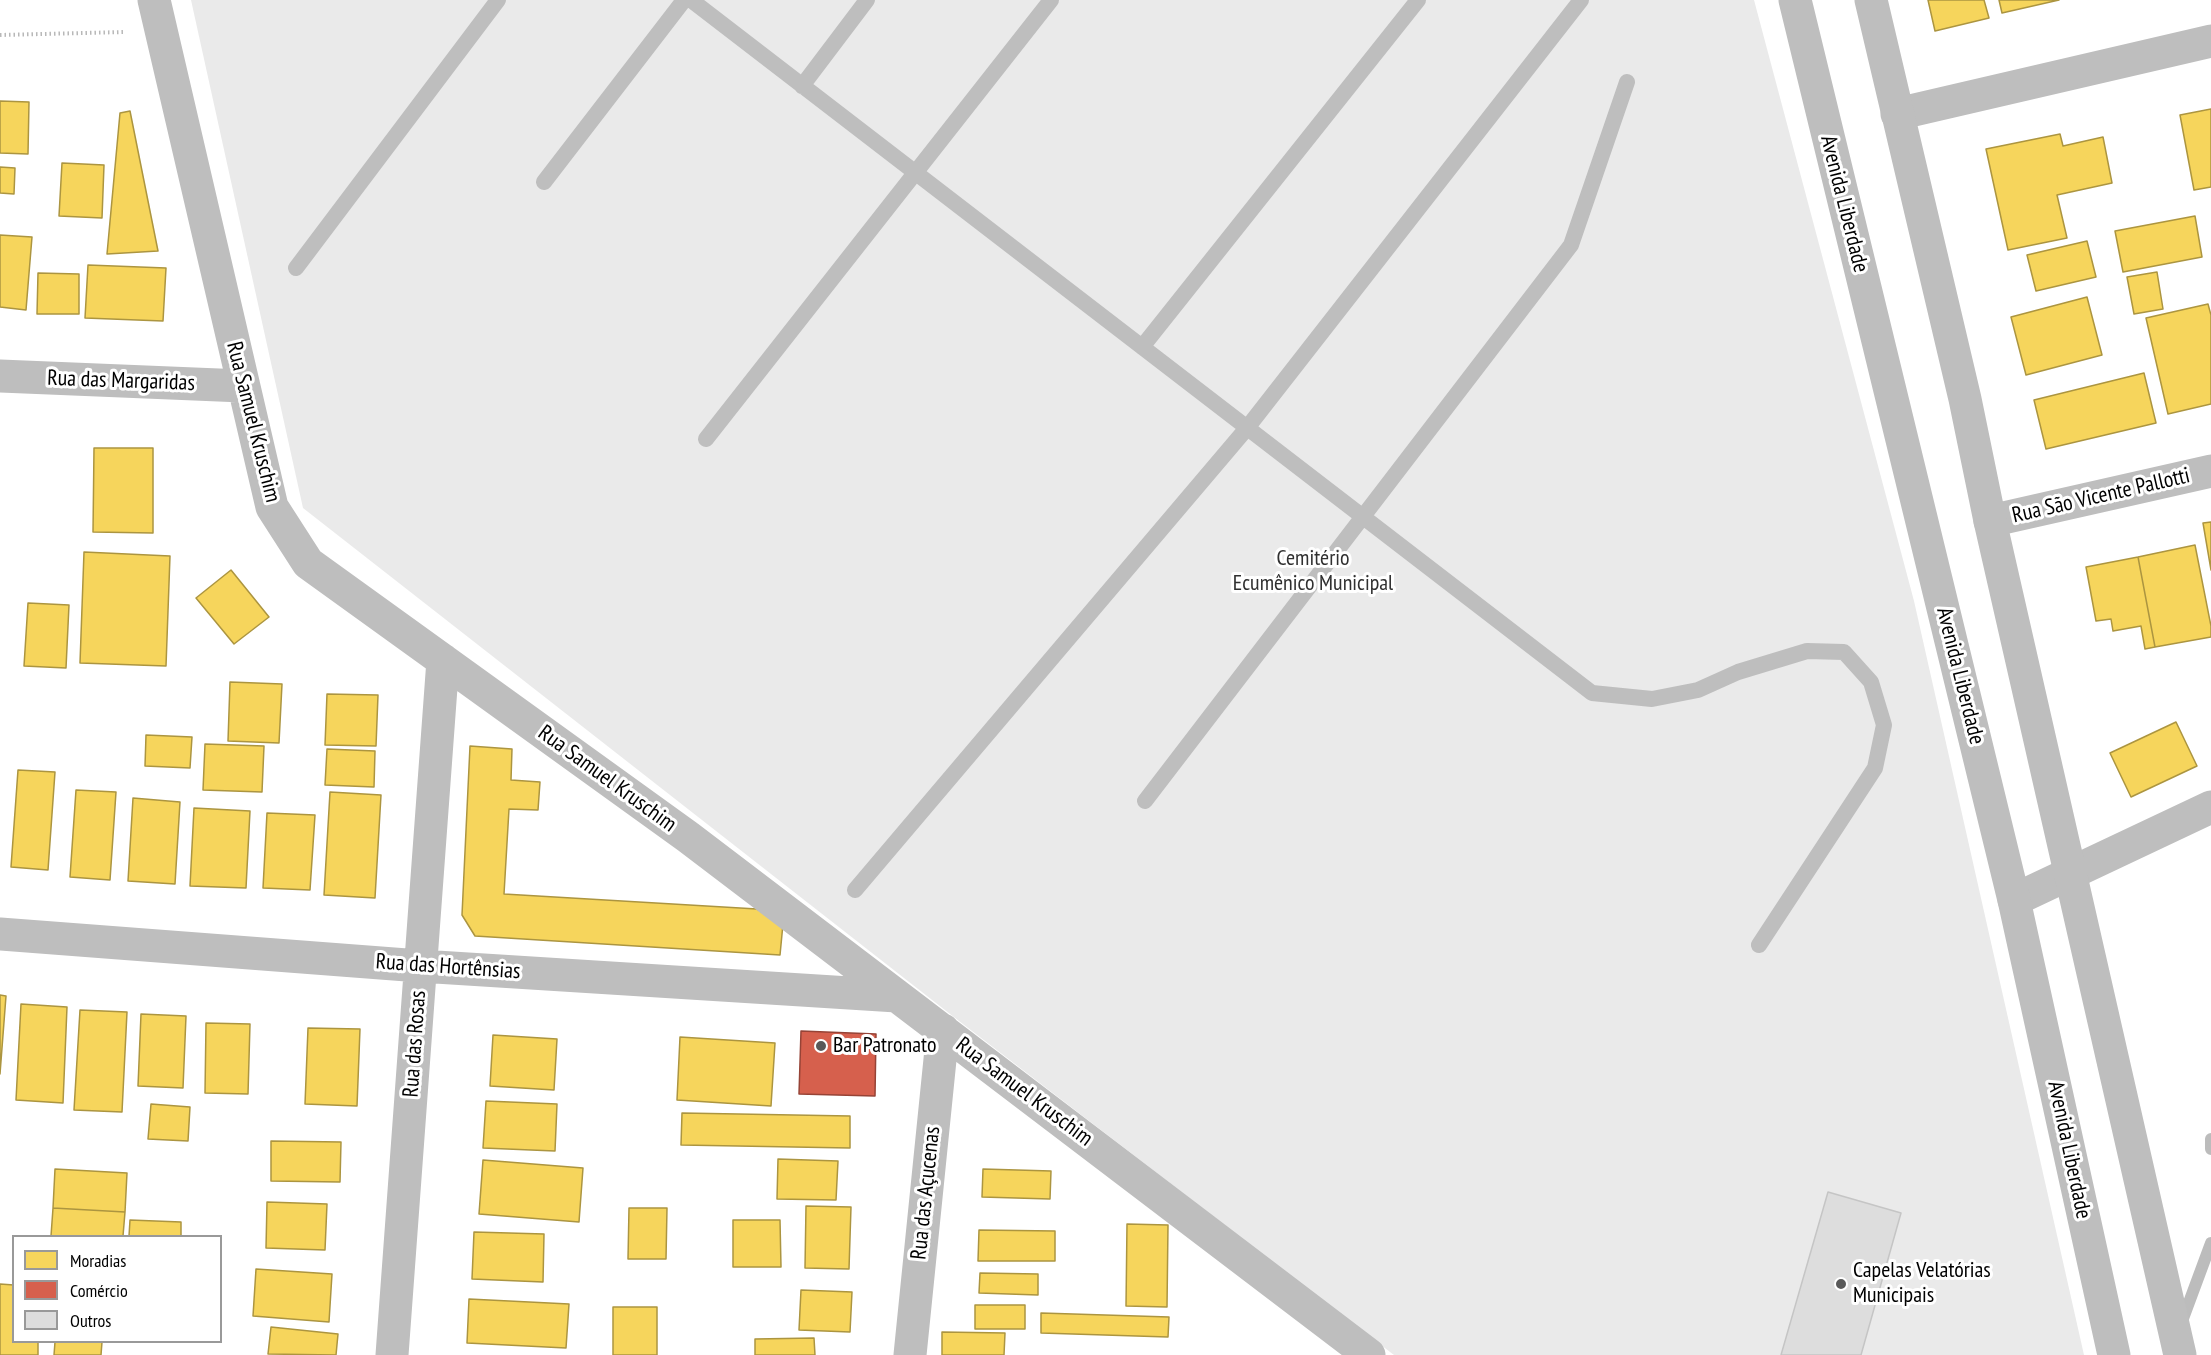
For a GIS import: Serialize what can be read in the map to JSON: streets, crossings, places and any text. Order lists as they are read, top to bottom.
{
  "streets": {
    "street": [
      "Avenida Liberdade",
      "Rua das Margaridas",
      "Rua Samuel Kruschim",
      "Rua São Vicente Pallotti",
      "Rua das Hortênsias",
      "Rua das Rosas",
      "Rua das Açucenas"
    ]
  },
  "crossings": [
    ["Rua das Margaridas", "Rua Samuel Kruschim"],
    ["Rua Samuel Kruschim", "Rua das Hortênsias"],
    ["Rua Samuel Kruschim", "Rua das Rosas"],
    ["Rua Samuel Kruschim", "Rua das Açucenas"],
    ["Rua das Hortênsias", "Rua das Rosas"]
  ],
  "parks": ["Cemitério Ecumênico Municipal"],
  "places": ["Bar Patronato", "Capelas Velatórias Municipais"],
  "legend": ["Moradias", "Comércio", "Outros"]
}
